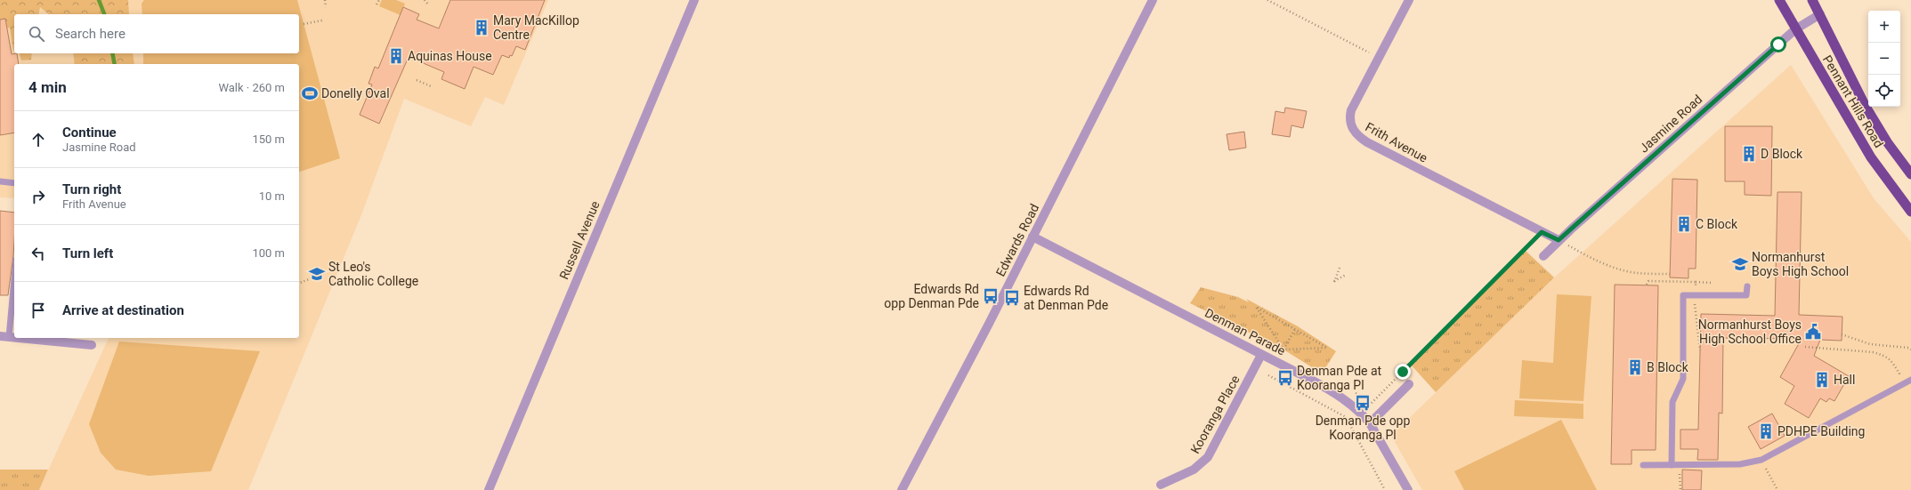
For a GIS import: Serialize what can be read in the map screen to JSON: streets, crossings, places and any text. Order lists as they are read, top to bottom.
{
  "streets": {
    "highway": ["Pennant Hills Road"],
    "street": [
      "Jasmine Road",
      "Frith Avenue",
      "Russell Avenue",
      "Edwards Road",
      "Denman Parade",
      "Kooranga Place"
    ]
  },
  "crossings": [
    ["Pennant Hills Road", "Jasmine Road"],
    ["Jasmine Road", "Frith Avenue"],
    ["Edwards Road", "Denman Parade"],
    ["Denman Parade", "Kooranga Place"]
  ],
  "places": {
    "building": [
      "Mary MacKillop Centre",
      "Aquinas House",
      "D Block",
      "C Block",
      "B Block",
      "Hall",
      "PDHPE Building"
    ],
    "sports": ["Donelly Oval"],
    "school or university": ["Normanhurst Boys High School", "St Leo's Catholic College"],
    "bus stop": [
      "Edwards Rd opp Denman Pde",
      "Edwards Rd at Denman Pde",
      "Denman Pde at Kooranga Pl",
      "Denman Pde opp Kooranga Pl"
    ],
    "public building": ["Normanhurst Boys High School Office"]
  },
  "page": {
    "map_buttons": ["+", "−"],
    "search": "Search here",
    "heading": ["4 min", "Walk · 260 m"],
    "list": [
      ["Continue", "Jasmine Road", "150 m"],
      ["Turn right", "Frith Avenue", "10 m"],
      ["Turn left", "100 m"],
      "Arrive at destination"
    ]
  }
}
